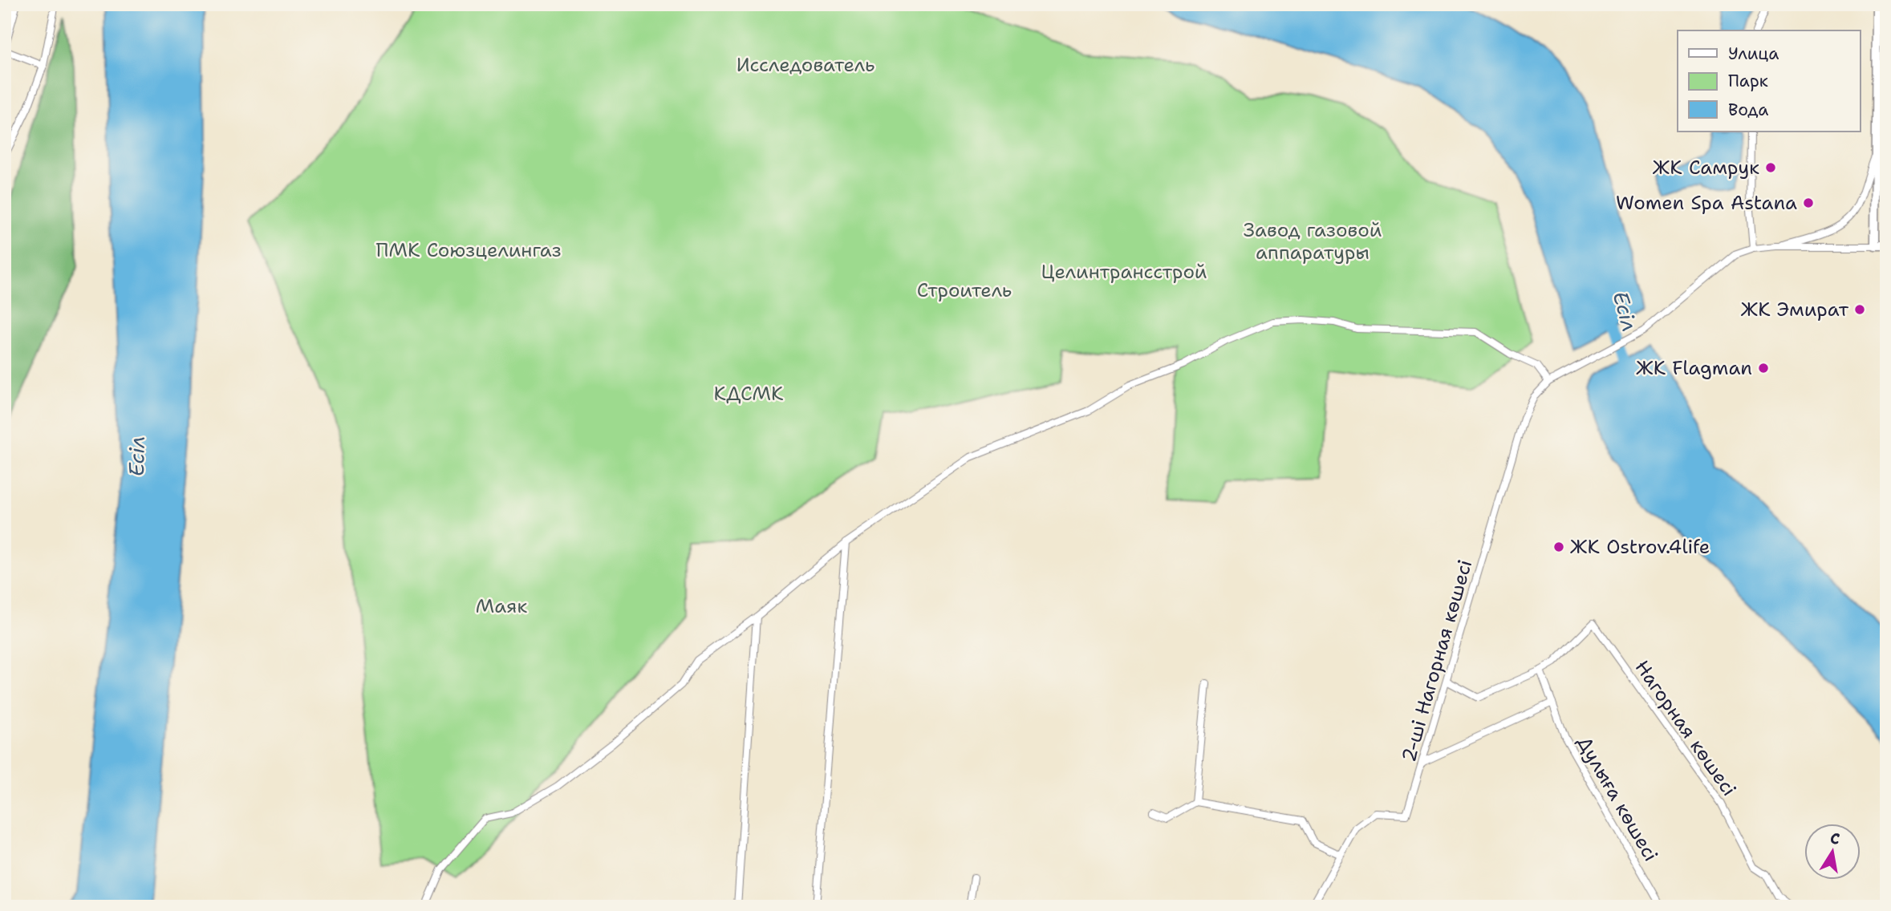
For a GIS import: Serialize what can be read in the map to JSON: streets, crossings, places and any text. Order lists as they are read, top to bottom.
{
  "streets": {
    "street": ["2-ші Нагорная көшесі", "Нагорная көшесі", "Дулыға көшесі"]
  },
  "crossings": [
    ["Нагорная көшесі", "Дулыға көшесі"]
  ],
  "water": ["Есіл"],
  "parks": [
    "Исследователь",
    "Завод газовой аппаратуры",
    "ПМК Союзцелингаз",
    "Целинтрансстрой",
    "Строитель",
    "КДСМК",
    "Маяк"
  ],
  "places": [
    "ЖК Самрук",
    "Women Spa Astana",
    "ЖК Эмират",
    "ЖК Flagman",
    "ЖК Ostrov.4life"
  ],
  "legend": ["Улица", "Парк", "Вода"],
  "north": "top"
}
